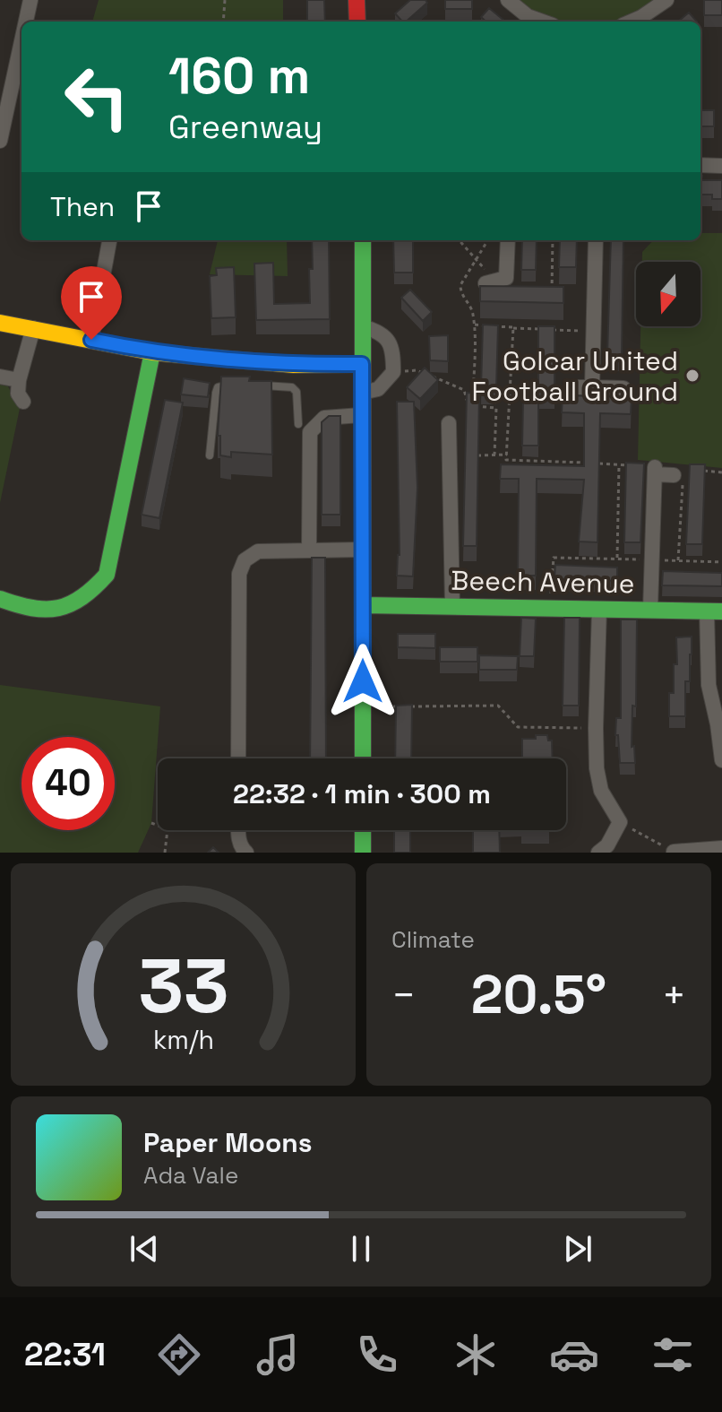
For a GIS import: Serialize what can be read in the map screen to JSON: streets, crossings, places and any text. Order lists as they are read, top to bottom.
{
  "streets": {
    "street": ["Beech Avenue"]
  },
  "places": ["Golcar United Football Ground"],
  "north": "bottom",
  "page": {
    "turn": ["160 m", "Greenway"],
    "then": "Then",
    "limit": "40",
    "trip": "22:32 · 1 min · 300 m",
    "tile": "Climate",
    "heat": ["−", "20.5°", "+"],
    "song": ["Paper Moons", "Ada Vale"],
    "tabs": "22:31",
    "gauge": ["33", "km/h"]
  }
}
